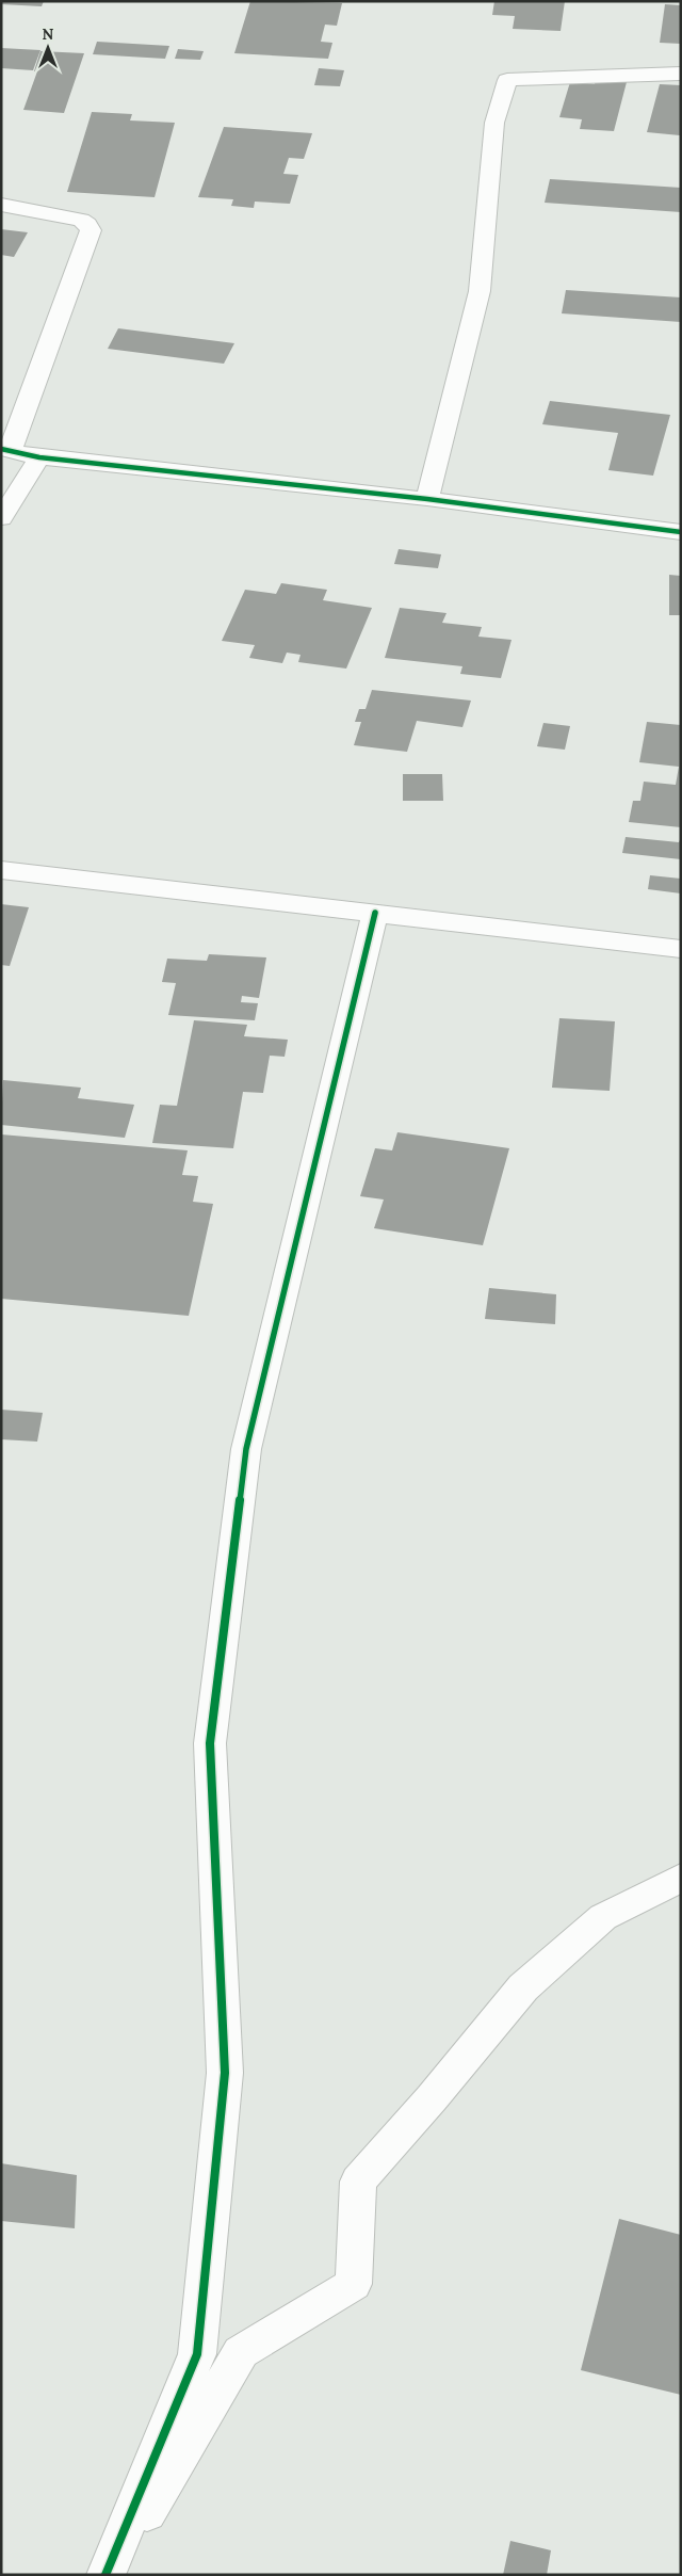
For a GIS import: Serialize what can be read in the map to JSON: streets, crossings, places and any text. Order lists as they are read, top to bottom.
{
  "north": "top"
}
